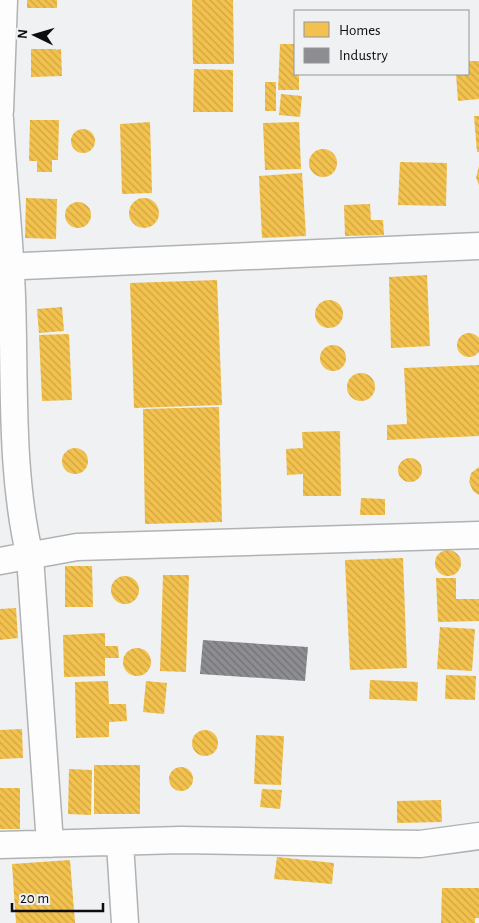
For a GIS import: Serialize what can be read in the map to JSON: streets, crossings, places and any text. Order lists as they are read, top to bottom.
{
  "legend": ["Homes", "Industry"],
  "scale_bar": "20 m",
  "north": "left"
}
